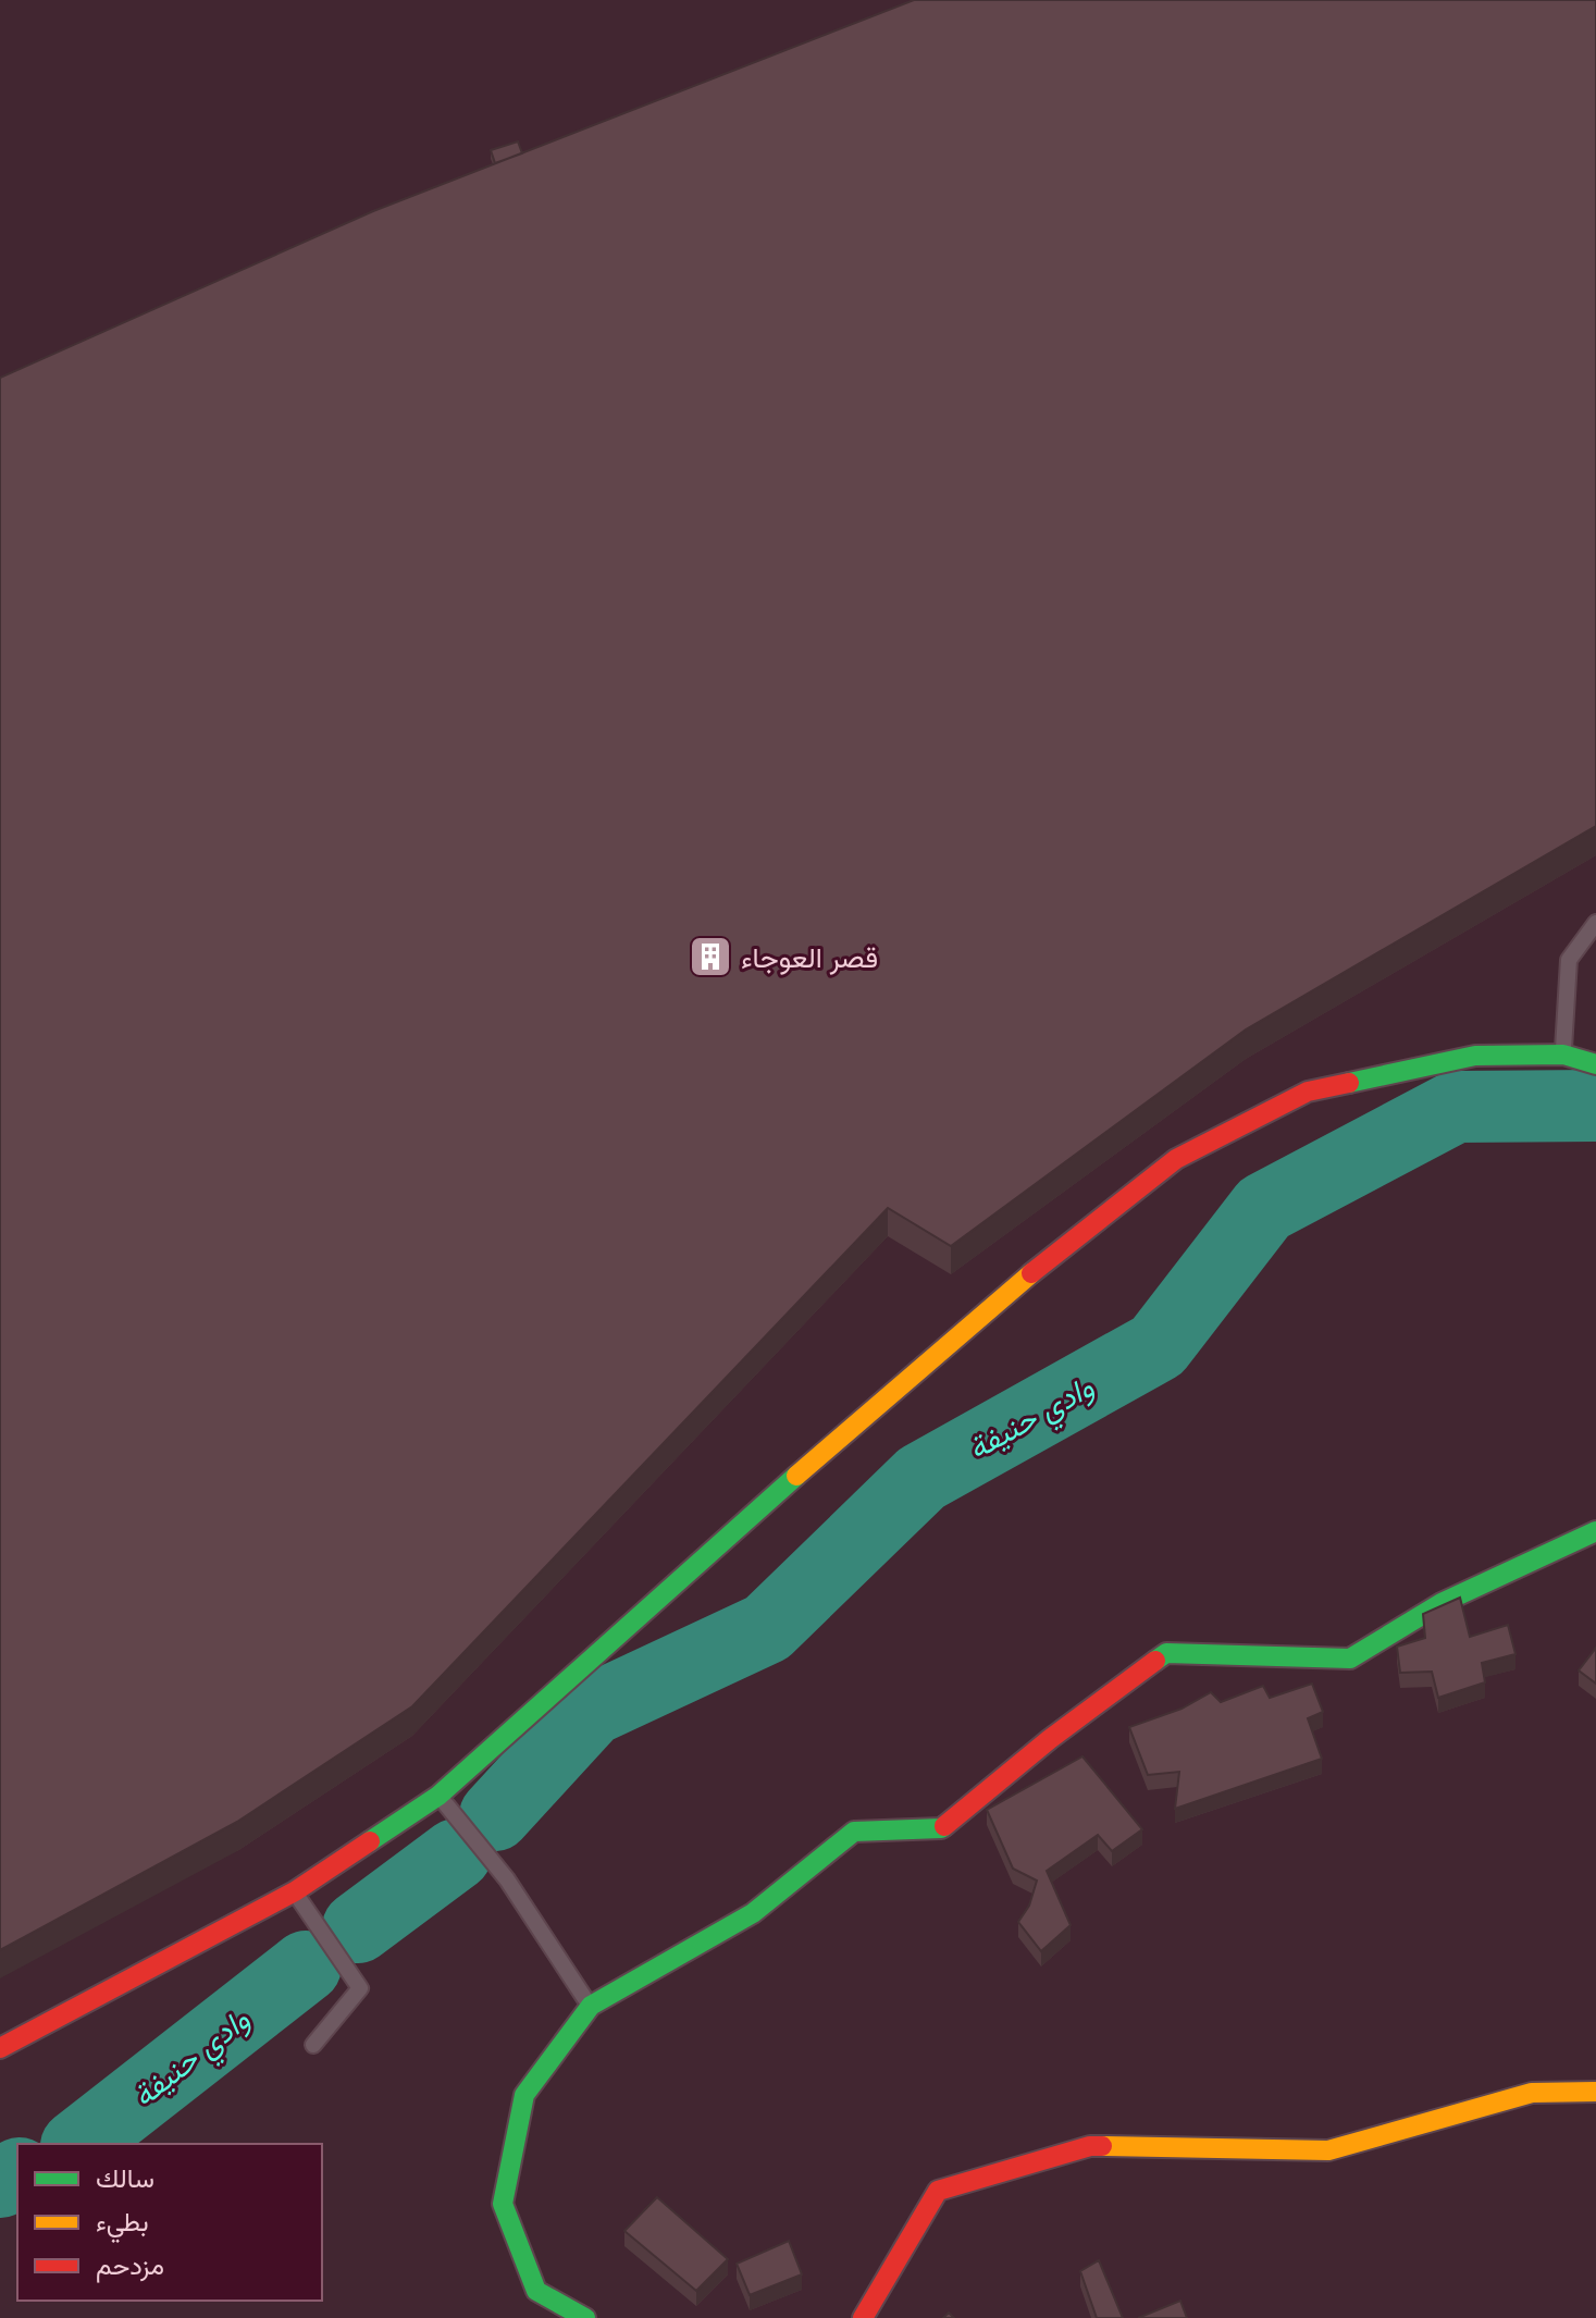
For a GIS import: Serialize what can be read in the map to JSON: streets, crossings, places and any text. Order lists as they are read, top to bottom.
{
  "water": ["وادي حنيفة"],
  "places": {
    "building": ["قصر العوجاء"]
  },
  "legend": ["سالك", "بطيء", "مزدحم"]
}
